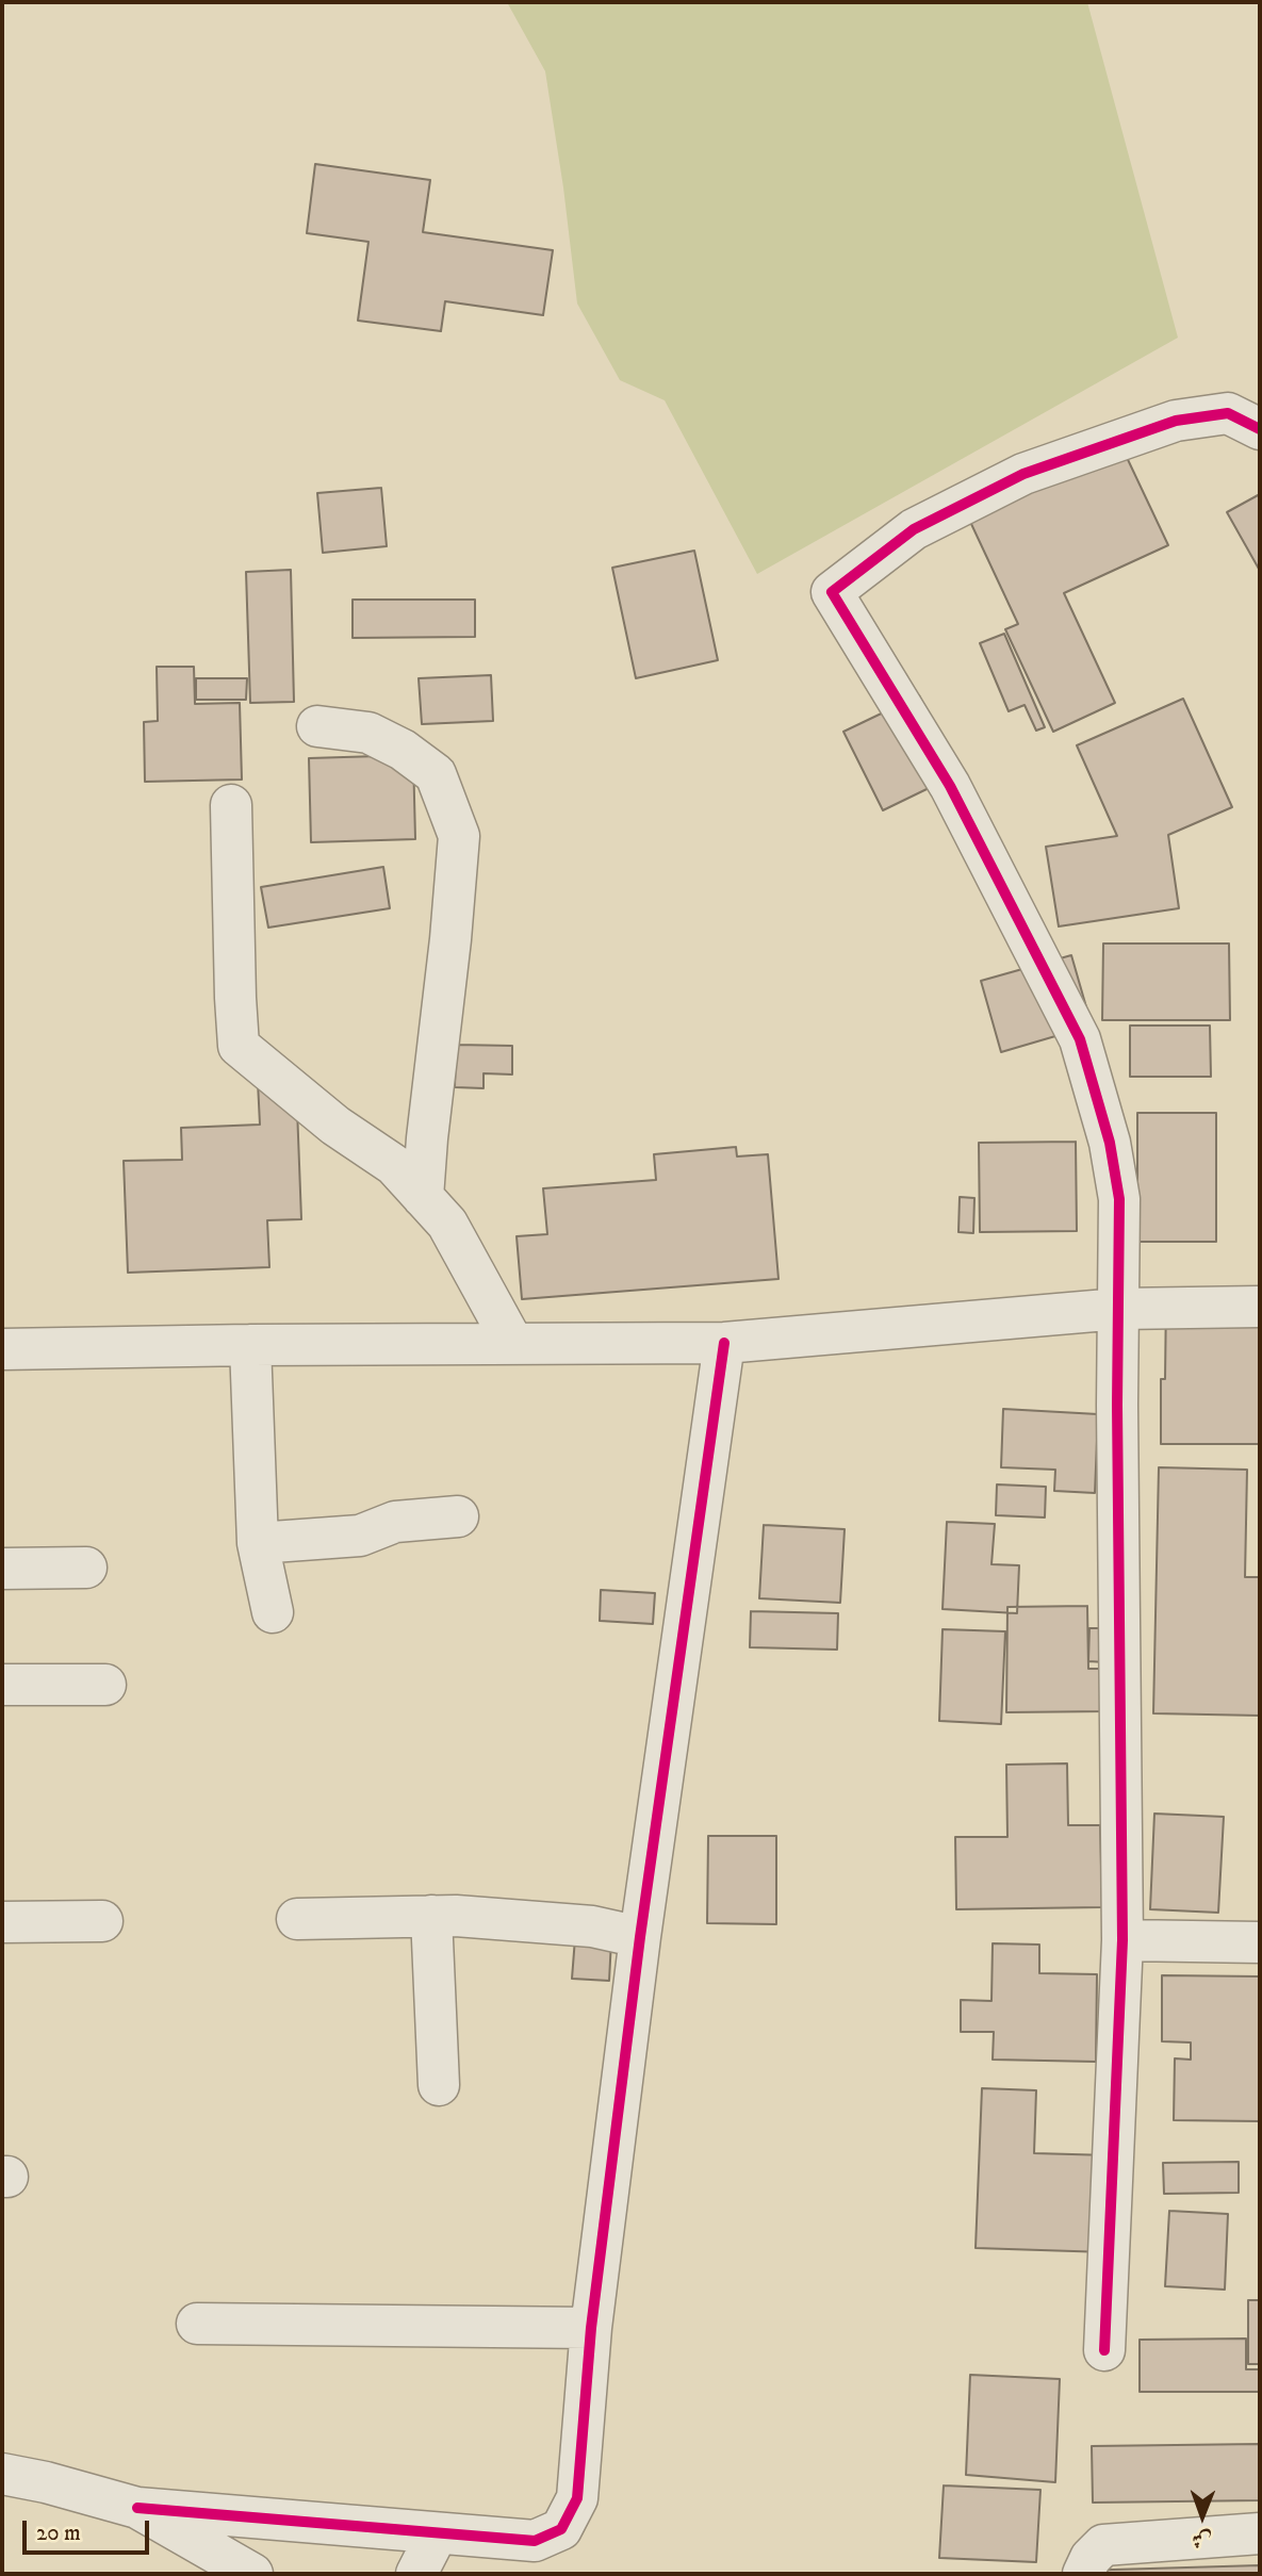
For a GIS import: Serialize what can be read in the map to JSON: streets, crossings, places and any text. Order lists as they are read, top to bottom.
{
  "scale_bar": "20 m",
  "north": "bottom"
}
